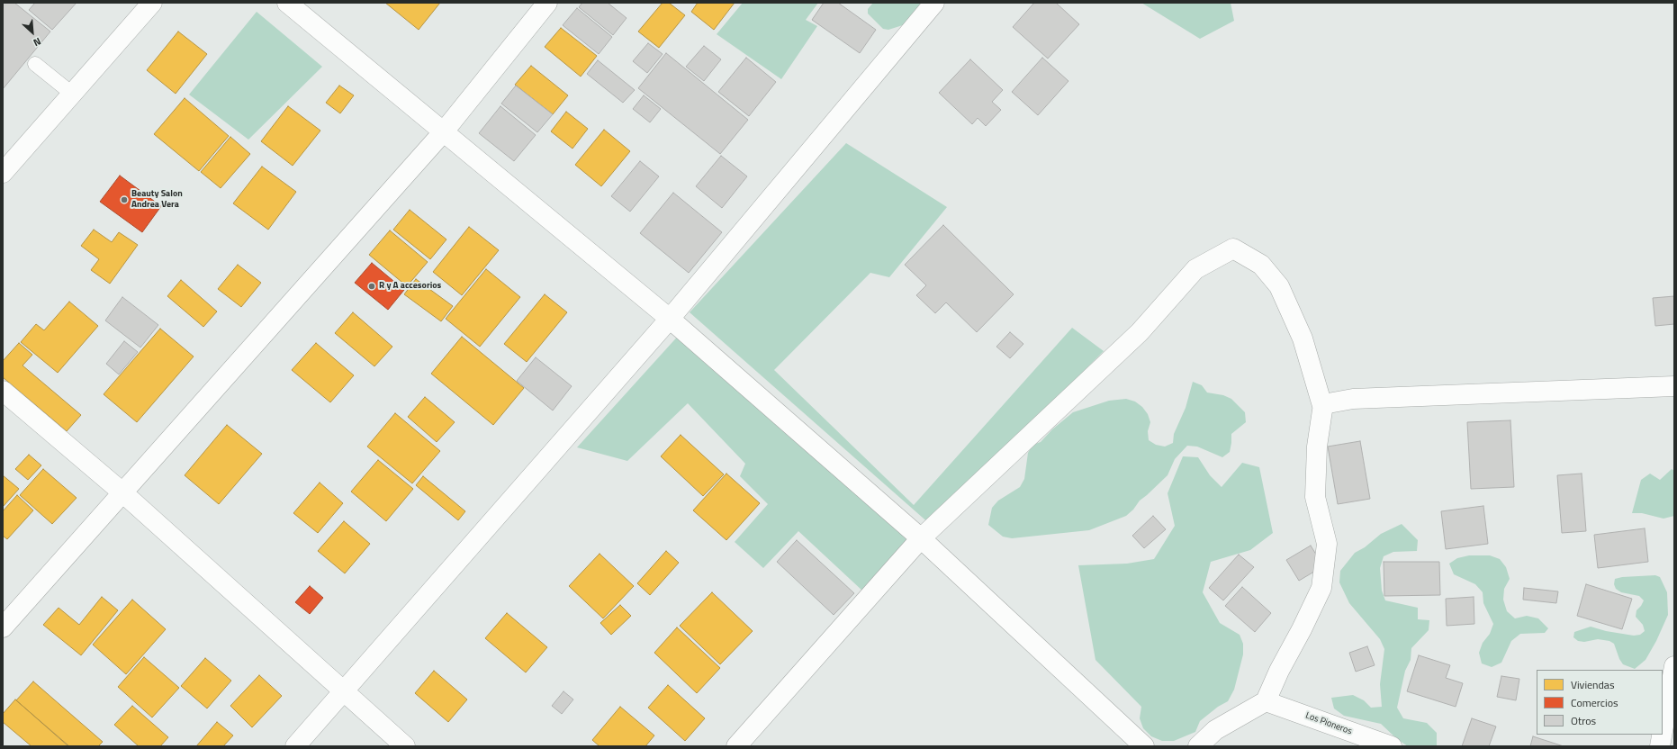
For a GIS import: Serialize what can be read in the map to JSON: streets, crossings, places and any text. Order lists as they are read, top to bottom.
{
  "streets": {
    "street": ["Los Pioneros"]
  },
  "places": ["Beauty Salon Andrea Vera", "R y A accesorios"],
  "legend": ["Viviendas", "Comercios", "Otros"],
  "north": "bottom right"
}
